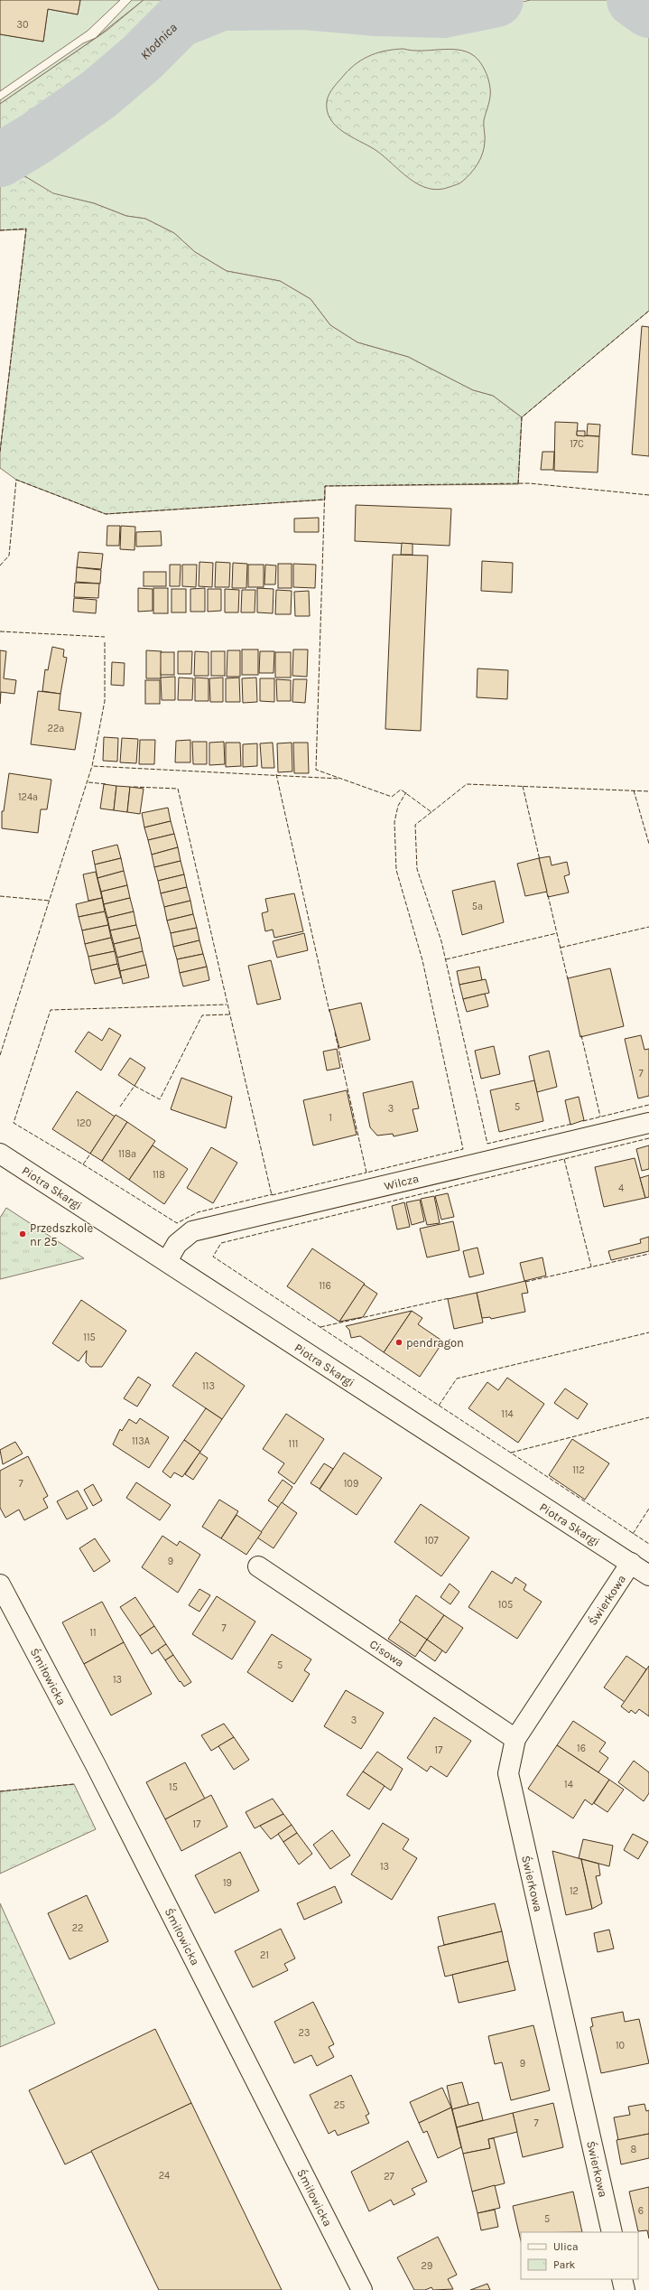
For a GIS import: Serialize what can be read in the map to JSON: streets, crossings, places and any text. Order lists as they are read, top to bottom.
{
  "streets": {
    "street": [
      "Wilcza",
      "Piotra Skargi",
      "Świerkowa",
      "Cisowa",
      "Śmiłowicka"
    ]
  },
  "crossings": [
    ["Wilcza", "Piotra Skargi"],
    ["Piotra Skargi", "Świerkowa"],
    ["Świerkowa", "Cisowa"]
  ],
  "water": ["Kłodnica"],
  "places": ["Przedszkole nr 25", "pendragon"],
  "house_numbers": [
    "30",
    "17C",
    "22a",
    "124a",
    "5a",
    "7",
    "5",
    "3",
    "1",
    "120",
    "118a",
    "118",
    "4",
    "116",
    "115",
    "113",
    "114",
    "113A",
    "111",
    "112",
    "7",
    "109",
    "107",
    "9",
    "105",
    "7",
    "11",
    "5",
    "13",
    "3",
    "16",
    "17",
    "14",
    "15",
    "17",
    "13",
    "19",
    "12",
    "22",
    "21",
    "23",
    "10",
    "9",
    "25",
    "7",
    "8",
    "24",
    "27",
    "6",
    "5",
    "29"
  ],
  "legend": ["Ulica", "Park"]
}
